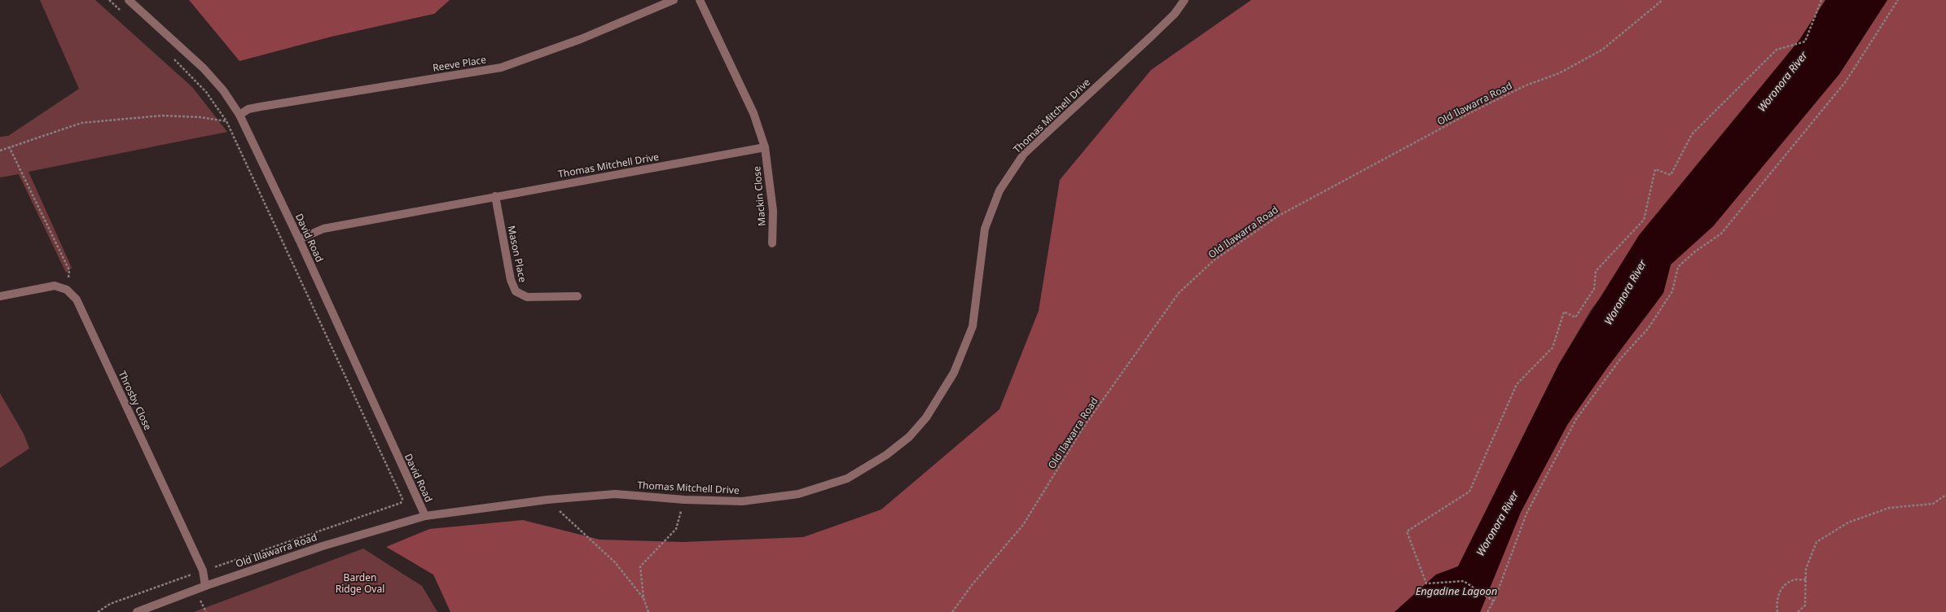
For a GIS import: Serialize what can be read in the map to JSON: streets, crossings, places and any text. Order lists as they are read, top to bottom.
{
  "streets": {
    "street": [
      "Reeve Place",
      "Thomas Mitchell Drive",
      "Mackin Close",
      "David Road",
      "Mason Place",
      "Throsby Close",
      "Old Illawarra Road"
    ],
    "path": ["Old Ilawarra Road"]
  },
  "crossings": [
    ["Reeve Place", "David Road"],
    ["Thomas Mitchell Drive", "Mackin Close"],
    ["Thomas Mitchell Drive", "David Road"],
    ["Thomas Mitchell Drive", "Mason Place"],
    ["Thomas Mitchell Drive", "Old Illawarra Road"],
    ["David Road", "Old Illawarra Road"],
    ["Throsby Close", "Old Illawarra Road"]
  ],
  "water": ["Woronora River", "Engadine Lagoon"],
  "parks": ["Barden Ridge Oval"]
}
